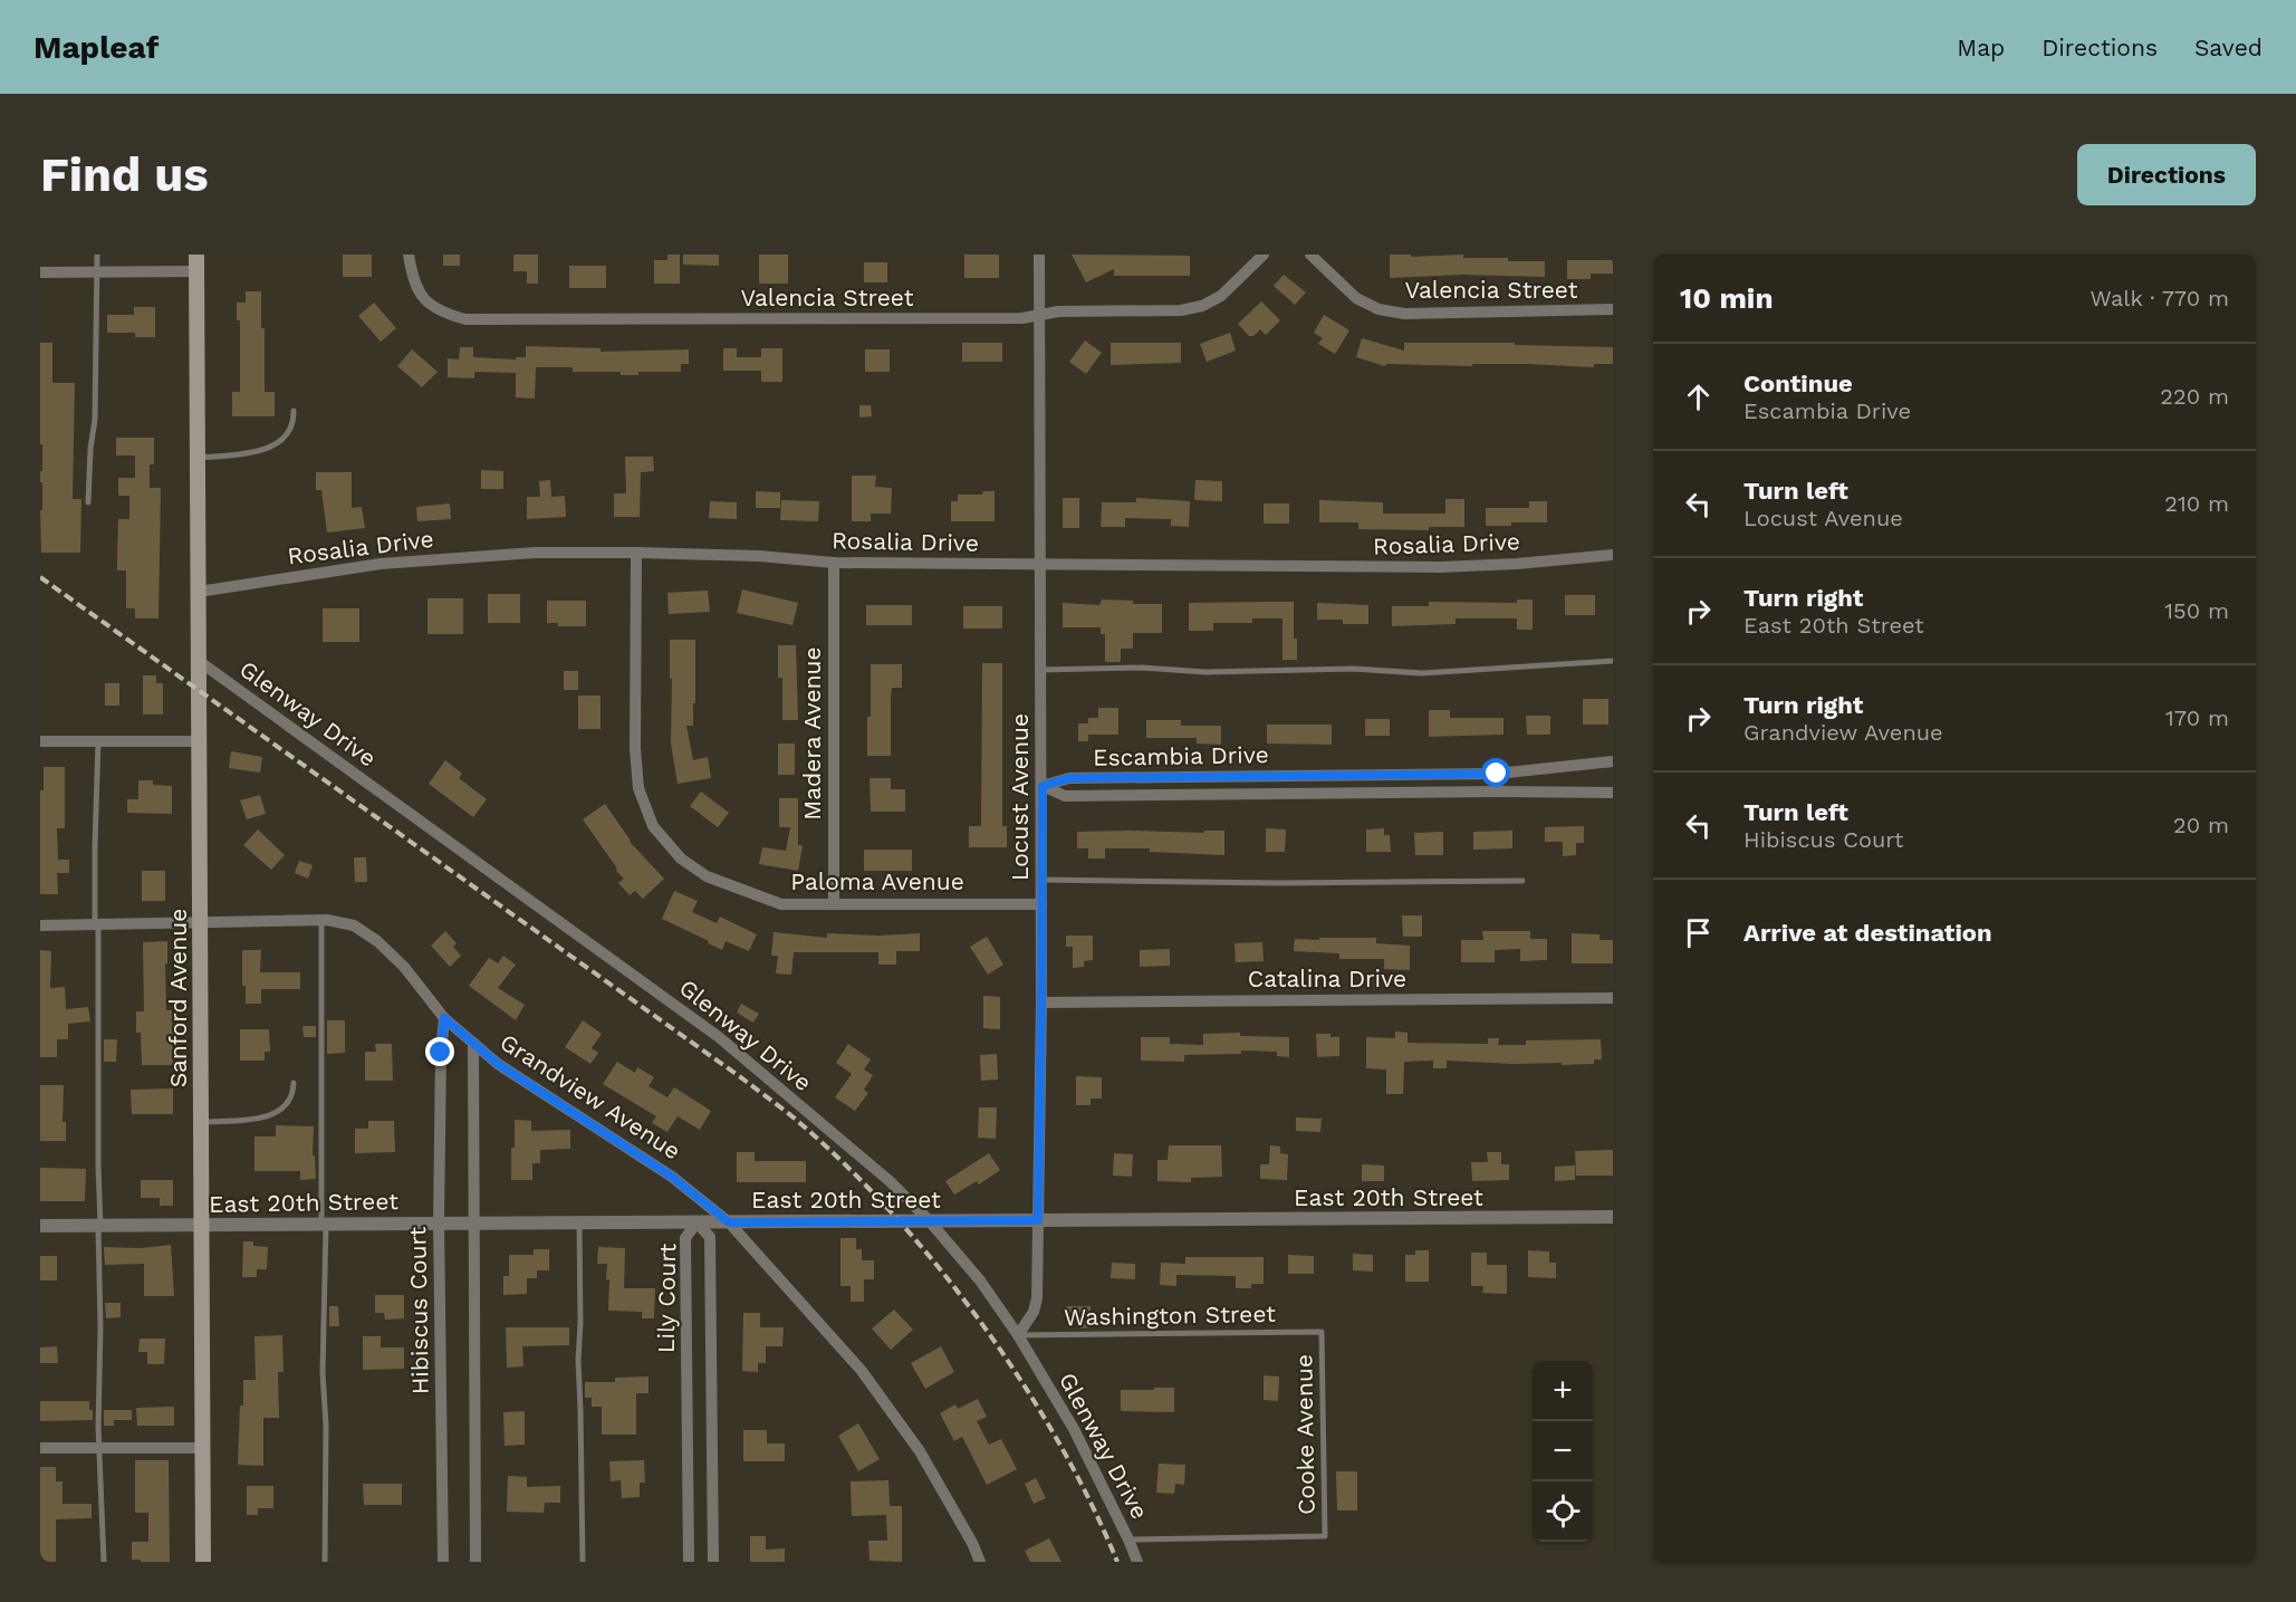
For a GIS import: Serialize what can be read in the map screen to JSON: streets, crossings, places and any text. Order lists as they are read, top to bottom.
{
  "streets": {
    "main road": ["Sanford Avenue"],
    "street": [
      "Valencia Street",
      "Rosalia Drive",
      "Glenway Drive",
      "Madera Avenue",
      "Escambia Drive",
      "Locust Avenue",
      "Paloma Avenue",
      "Catalina Drive",
      "Grandview Avenue",
      "East 20th Street",
      "Lily Court",
      "Hibiscus Court"
    ],
    "lane": ["Washington Street", "Cooke Avenue"]
  },
  "crossings": [
    ["Valencia Street", "Locust Avenue"],
    ["Rosalia Drive", "Madera Avenue"],
    ["Rosalia Drive", "Locust Avenue"],
    ["Rosalia Drive", "Paloma Avenue"],
    ["Rosalia Drive", "Sanford Avenue"],
    ["Glenway Drive", "Locust Avenue"],
    ["Glenway Drive", "Sanford Avenue"],
    ["Glenway Drive", "East 20th Street"],
    ["Glenway Drive", "Washington Street"],
    ["Glenway Drive", "Cooke Avenue"],
    ["Madera Avenue", "Paloma Avenue"],
    ["Escambia Drive", "Locust Avenue"],
    ["Locust Avenue", "Paloma Avenue"],
    ["Locust Avenue", "Catalina Drive"],
    ["Locust Avenue", "East 20th Street"],
    ["Locust Avenue", "Washington Street"],
    ["Sanford Avenue", "Grandview Avenue"],
    ["Sanford Avenue", "East 20th Street"],
    ["Grandview Avenue", "East 20th Street"],
    ["Grandview Avenue", "Hibiscus Court"],
    ["East 20th Street", "Lily Court"],
    ["East 20th Street", "Hibiscus Court"],
    ["Washington Street", "Cooke Avenue"]
  ],
  "page": {
    "header": "Mapleaf",
    "nav": ["Map", "Directions", "Saved"],
    "buttons": "Directions",
    "title": "Find us",
    "heading": ["10 min", "Walk · 770 m"],
    "list": [
      ["Continue", "Escambia Drive", "220 m"],
      ["Turn left", "Locust Avenue", "210 m"],
      ["Turn right", "East 20th Street", "150 m"],
      ["Turn right", "Grandview Avenue", "170 m"],
      ["Turn left", "Hibiscus Court", "20 m"],
      "Arrive at destination"
    ],
    "map_buttons": ["+", "−"]
  }
}
